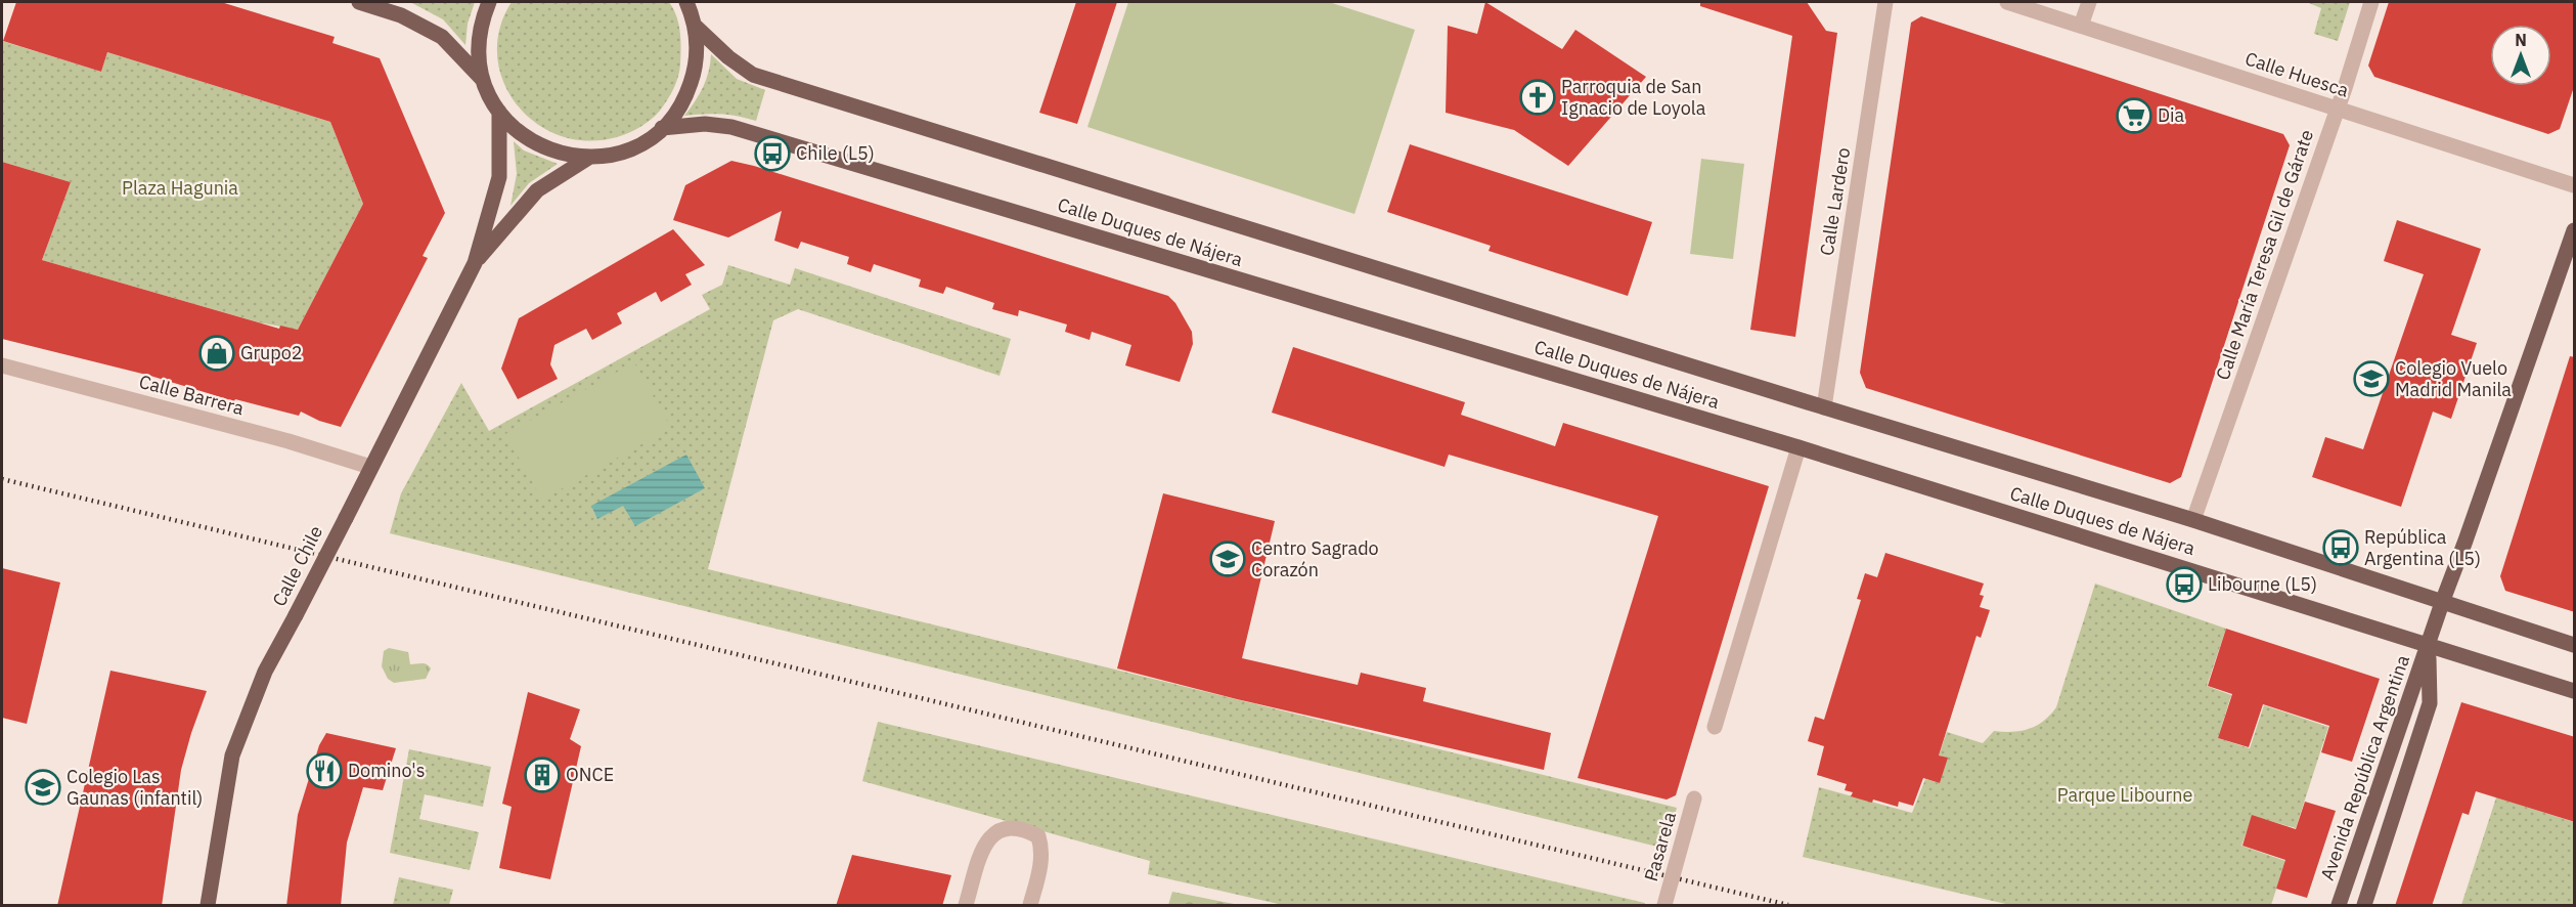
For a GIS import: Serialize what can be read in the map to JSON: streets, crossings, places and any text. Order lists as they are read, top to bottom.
{
  "streets": {
    "main road": ["Calle Duques de Nájera", "Calle Chile", "Avenida República Argentina"],
    "street": [
      "Calle Huesca",
      "Calle Lardero",
      "Calle María Teresa Gil de Gárate",
      "Calle Barrera",
      "Pasarela"
    ]
  },
  "crossings": [
    ["Calle Huesca", "Calle María Teresa Gil de Gárate"],
    ["Calle Lardero", "Calle Duques de Nájera"],
    ["Calle Duques de Nájera", "Calle María Teresa Gil de Gárate"],
    ["Calle Duques de Nájera", "Avenida República Argentina"],
    ["Calle Barrera", "Calle Chile"]
  ],
  "parks": ["Plaza Hagunia", "Parque Libourne"],
  "places": {
    "church": ["Parroquia de San Ignacio de Loyola"],
    "supermarket": ["Dia"],
    "bus stop": ["Chile (L5)", "República Argentina (L5)", "Libourne (L5)"],
    "shop": ["Grupo2"],
    "school or university": ["Colegio Vuelo Madrid Manila", "Centro Sagrado Corazón", "Colegio Las Gaunas (infantil)"],
    "restaurant": ["Domino's"],
    "building": ["ONCE"]
  },
  "north": "top"
}
